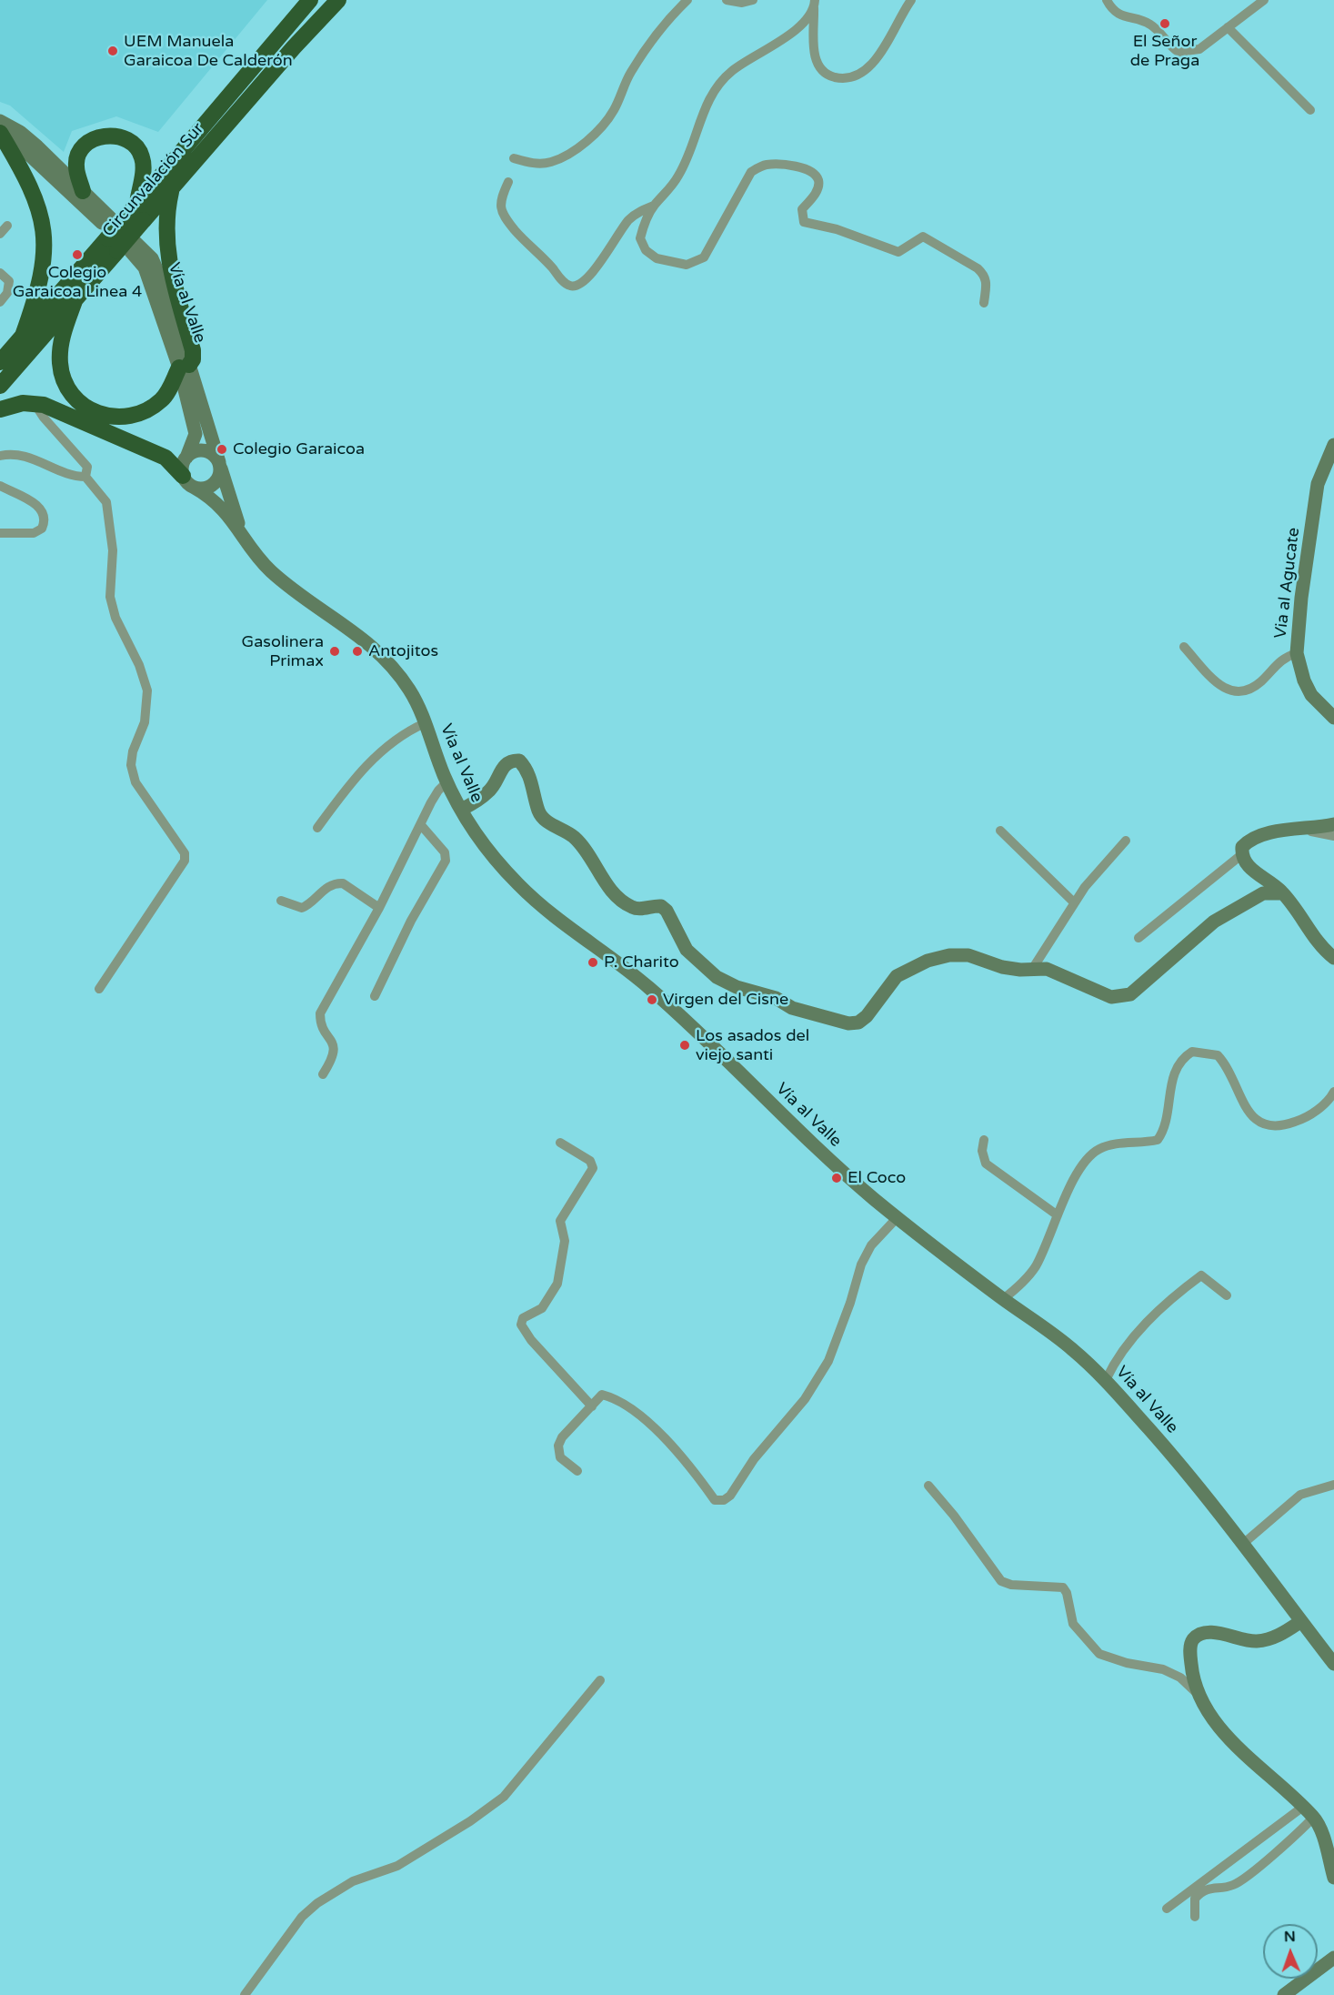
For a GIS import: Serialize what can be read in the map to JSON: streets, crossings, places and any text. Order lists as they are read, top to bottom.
{
  "streets": {
    "highway": ["Circunvalación Sur"],
    "main road": ["Vía al Valle", "Via al Agucate"]
  },
  "places": [
    "El Señor de Praga",
    "UEM Manuela Garaicoa De Calderón",
    "Colegio Garaicoa Linea 4",
    "Colegio Garaicoa",
    "Gasolinera Primax",
    "Antojitos",
    "P. Charito",
    "Virgen del Cisne",
    "Los asados del viejo santi",
    "El Coco"
  ],
  "north": "top"
}
